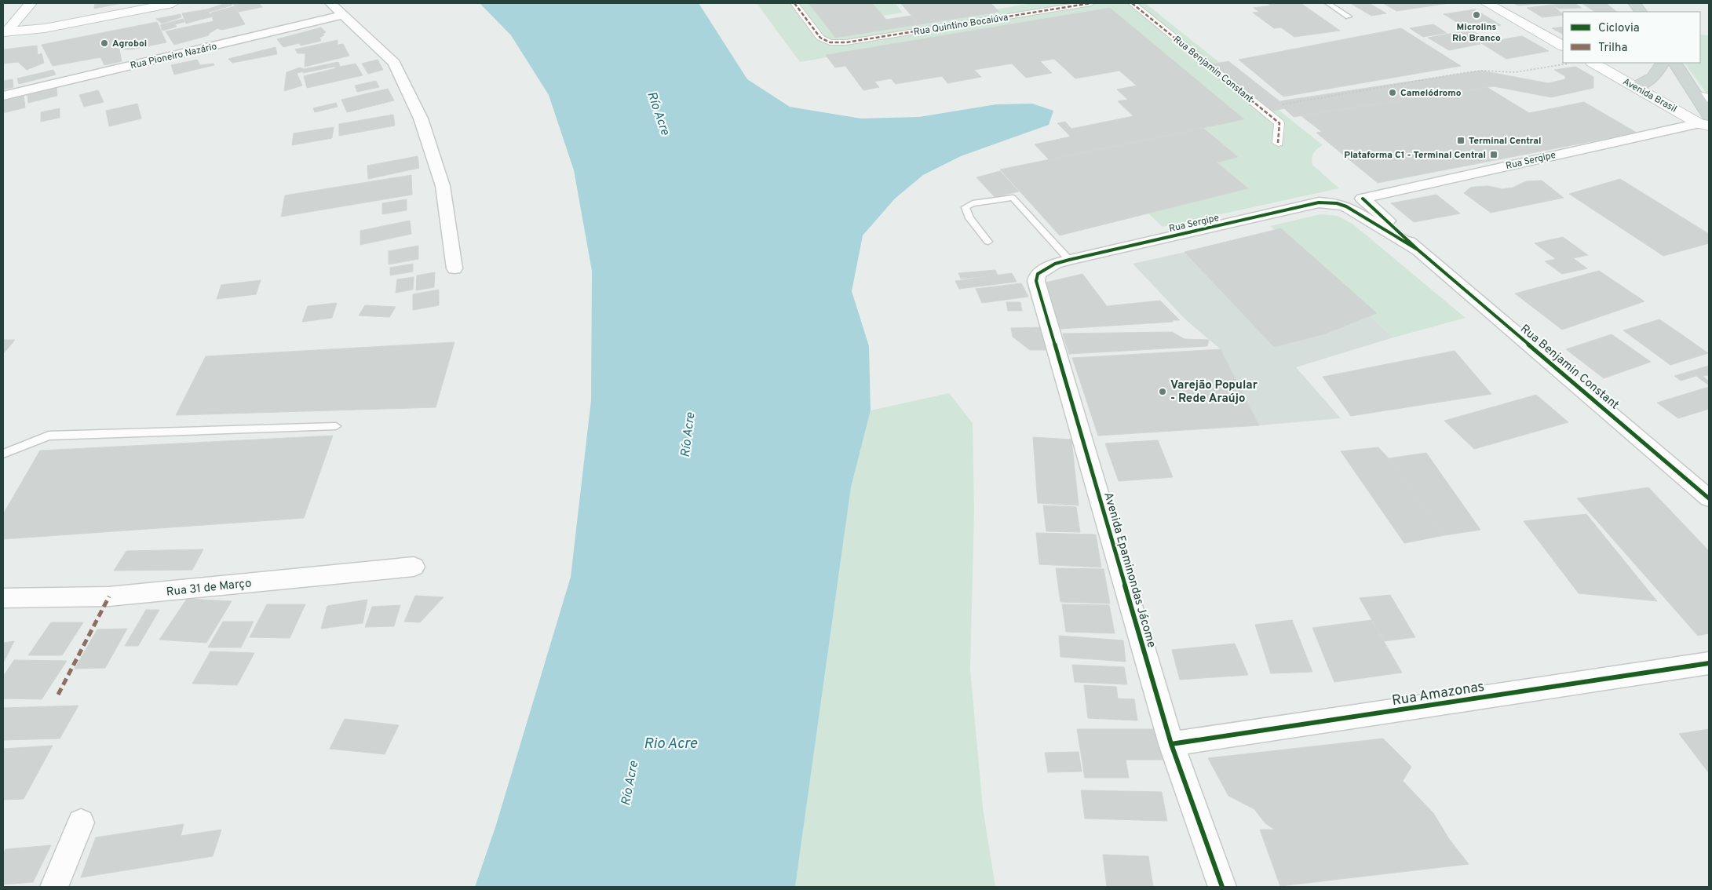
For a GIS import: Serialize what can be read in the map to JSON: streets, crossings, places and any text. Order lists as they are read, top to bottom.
{
  "streets": {
    "street": [
      "Rua Quintino Bocaiúva",
      "Rua Pioneiro Nazário",
      "Rua Benjamin Constant",
      "Avenida Brasil",
      "Rua Sergipe",
      "Avenida Epaminondas Jácome",
      "Rua 31 de Março",
      "Rua Amazonas"
    ]
  },
  "crossings": [
    ["Rua Benjamin Constant", "Rua Sergipe"],
    ["Avenida Brasil", "Rua Sergipe"],
    ["Rua Sergipe", "Avenida Epaminondas Jácome"],
    ["Avenida Epaminondas Jácome", "Rua Amazonas"]
  ],
  "water": ["Río Acre", "Rio Acre"],
  "places": {
    "other": [
      "Microlins Rio Branco",
      "Agroboi",
      "Camelódromo",
      "Varejão Popular - Rede Araújo"
    ],
    "transit": ["Terminal Central", "Plataforma C1 - Terminal Central"]
  },
  "legend": ["Ciclovia", "Trilha"]
}
